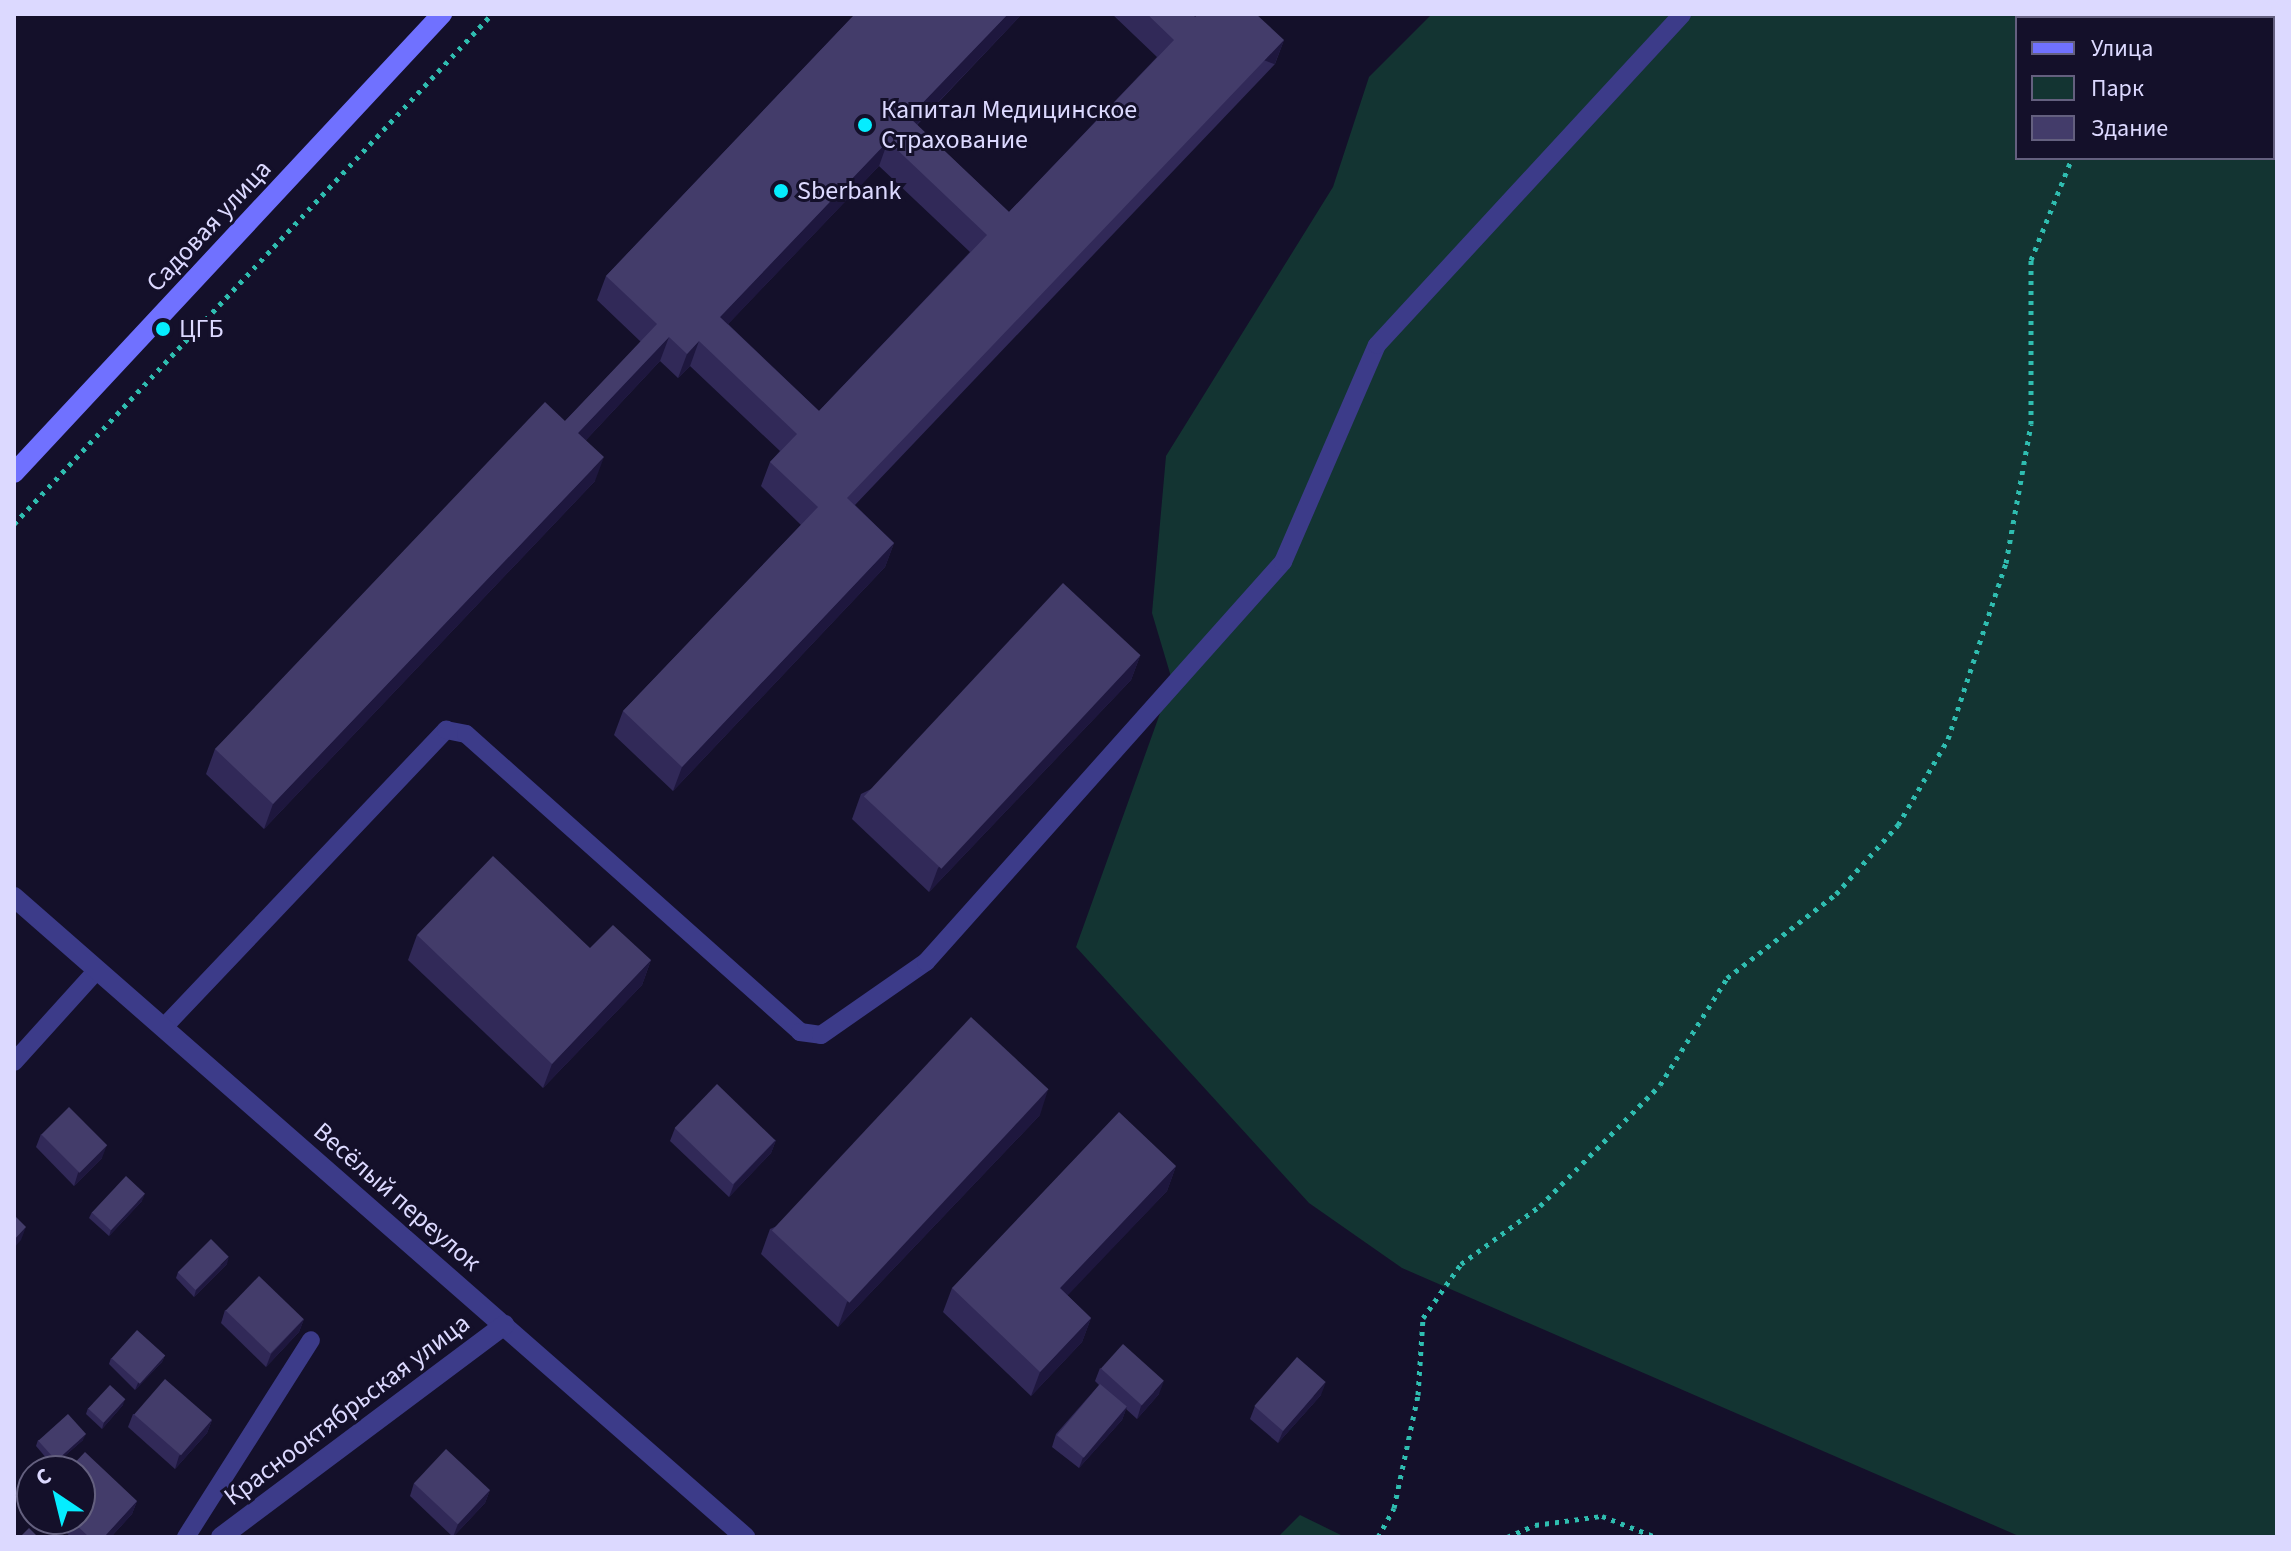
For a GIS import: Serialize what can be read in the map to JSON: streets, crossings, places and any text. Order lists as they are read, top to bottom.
{
  "streets": {
    "main road": ["Садовая улица"],
    "street": ["Весёлый переулок", "Краснооктябрьская улица"]
  },
  "crossings": [
    ["Весёлый переулок", "Краснооктябрьская улица"]
  ],
  "places": ["Капитал Медицинское Страхование", "Sberbank", "ЦГБ"],
  "legend": ["Улица", "Парк", "Здание"],
  "north": "top left"
}
